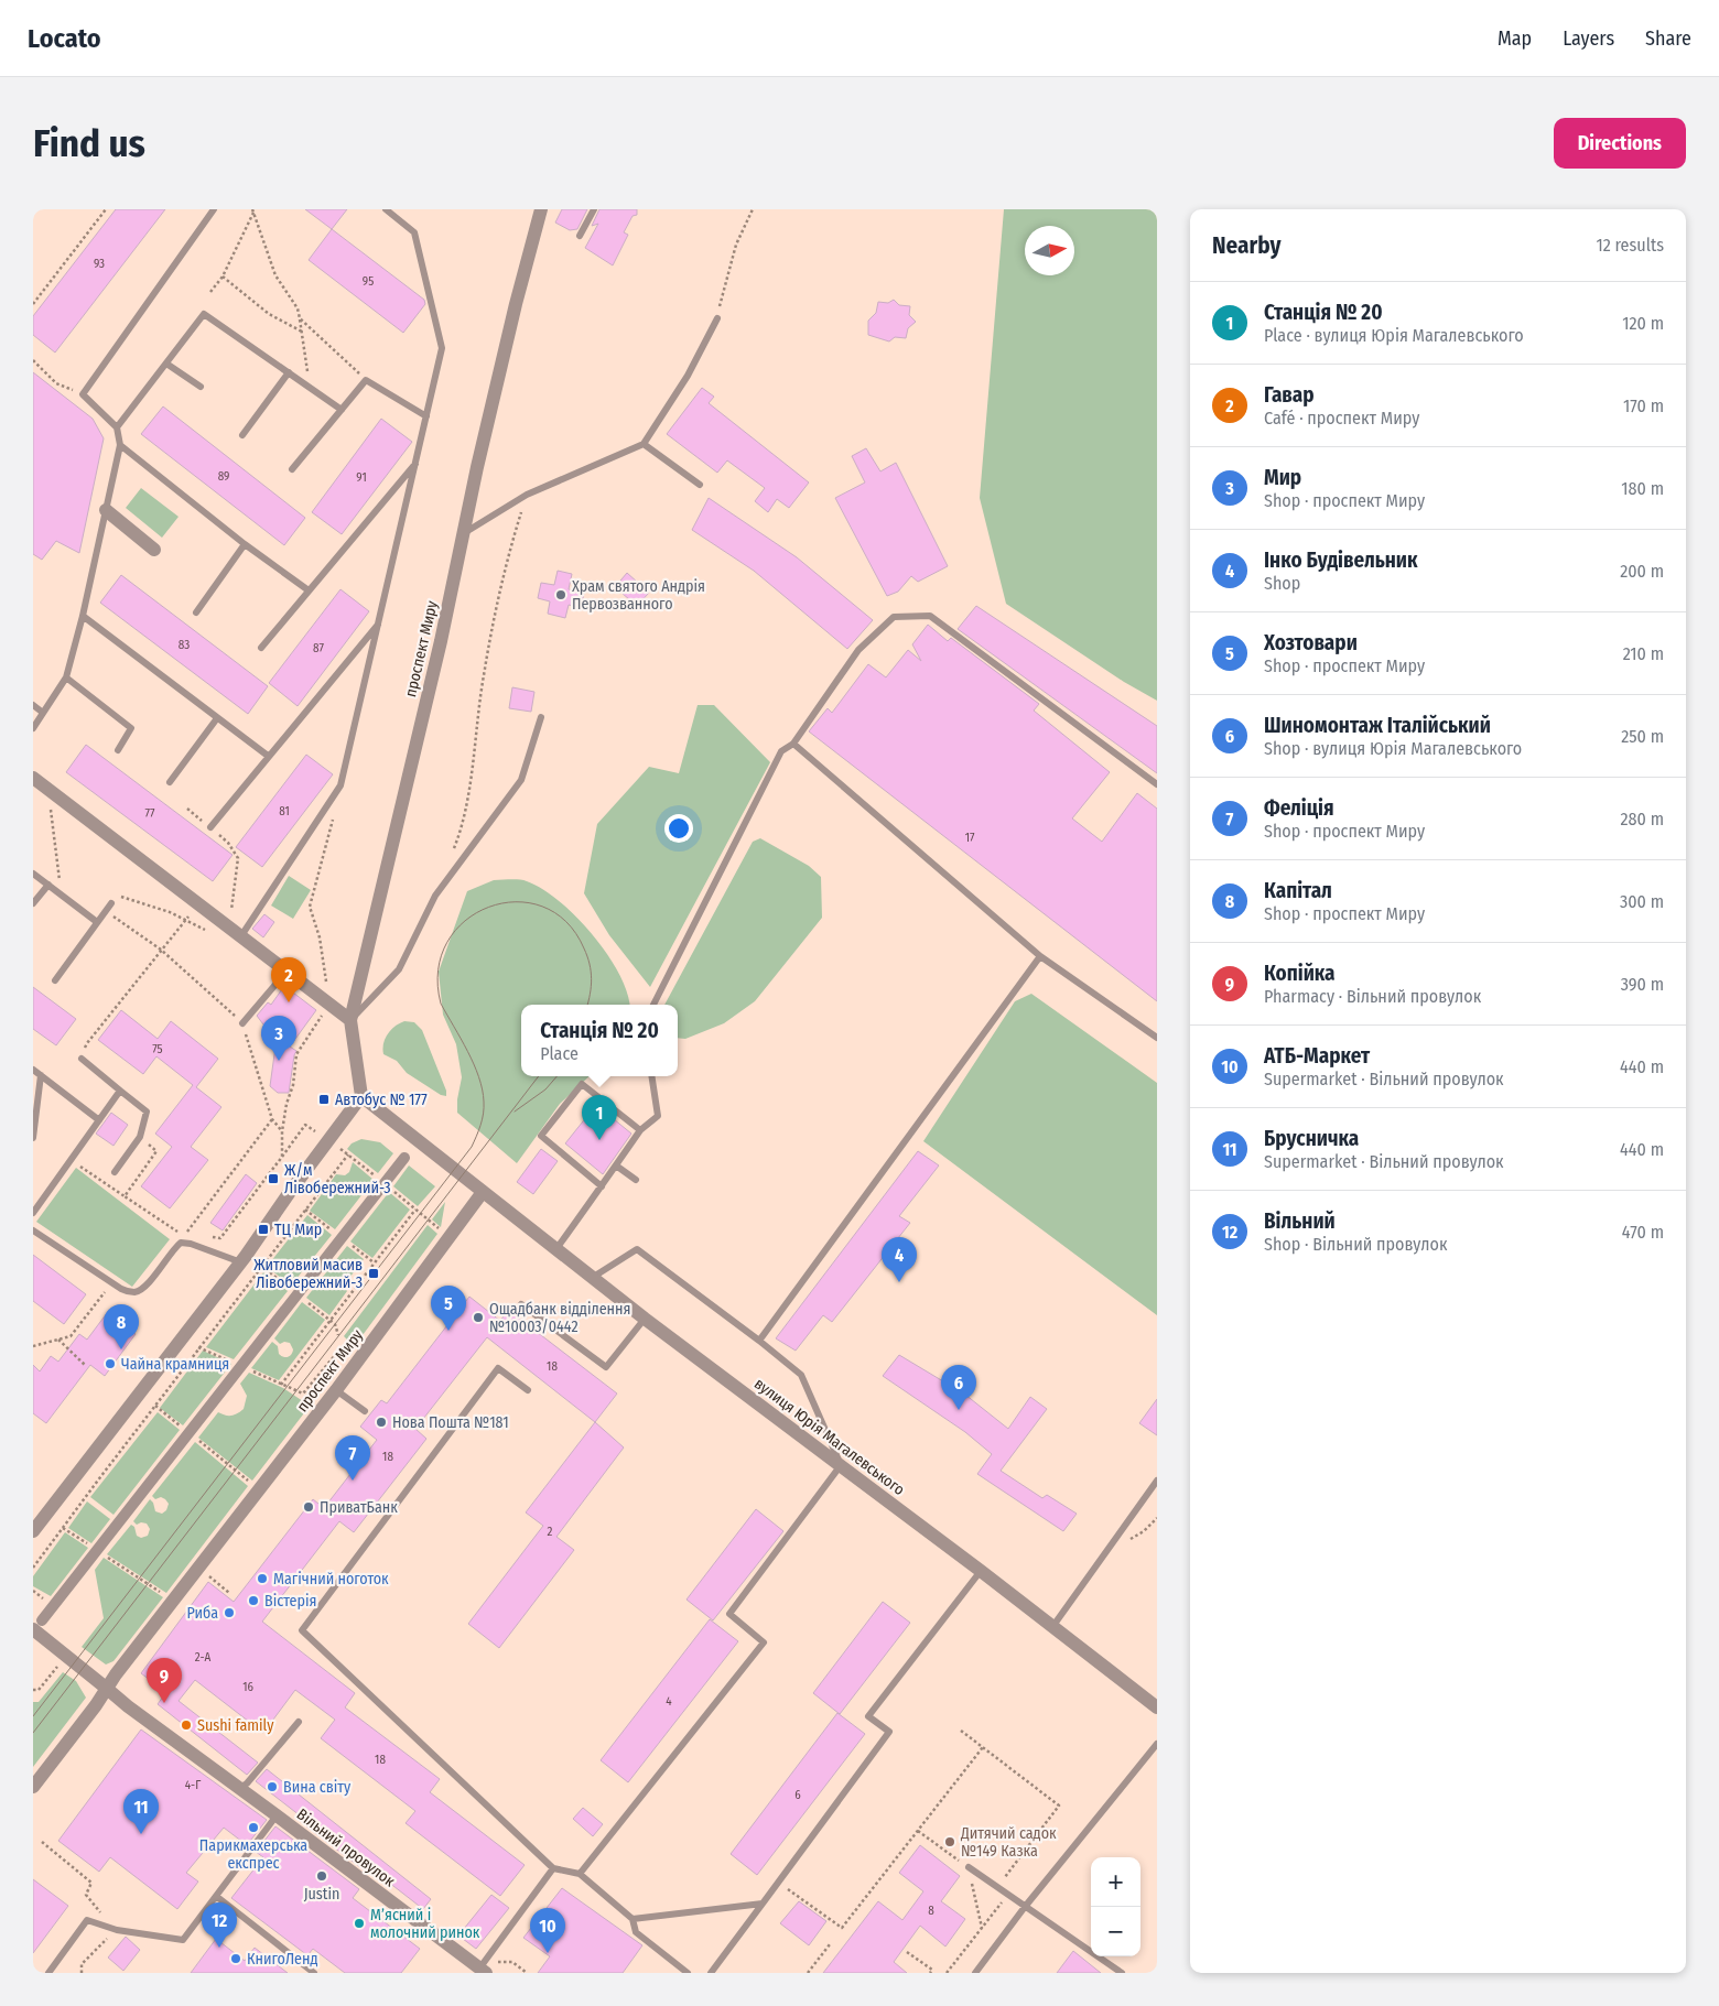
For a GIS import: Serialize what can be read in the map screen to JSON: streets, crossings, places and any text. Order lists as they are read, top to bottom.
{
  "streets": {
    "street": ["проспект Миру", "вулиця Юрія Магалевського", "Вільний провулок"]
  },
  "crossings": [
    ["проспект Миру", "вулиця Юрія Магалевського"],
    ["проспект Миру", "Вільний провулок"]
  ],
  "places": {
    "other": [
      "Храм святого Андрія Первозванного",
      "Ощадбанк відділення №10003/0442",
      "Чайна крамниця",
      "Нова Пошта №181",
      "ПриватБанк",
      "Магічний ноготок",
      "Вістерія",
      "Риба",
      "Sushi family",
      "Вина світу",
      "Парикмахерська експрес",
      "Дитячий садок №149 Казка",
      "Justin",
      "Мʼясний і молочний ринок",
      "КнигоЛенд"
    ],
    "transit": [
      "Автобус № 177",
      "Ж/м Лівобережний-3",
      "ТЦ Мир",
      "Житловий масив Лівобережний-3"
    ]
  },
  "house_numbers": [
    "93",
    "95",
    "89",
    "91",
    "83",
    "87",
    "81",
    "77",
    "17",
    "75",
    "18",
    "18",
    "2",
    "2-А",
    "16",
    "4",
    "18",
    "4-Г",
    "6",
    "8"
  ],
  "north": "right",
  "page": {
    "header": "Locato",
    "nav": ["Map", "Layers", "Share"],
    "buttons": "Directions",
    "title": "Find us",
    "heading": ["Nearby", "12 results"],
    "list": [
      {
        "mark": "1",
        "name": "Станція № 20",
        "note": "Place · вулиця Юрія Магалевського",
        "value": "120 m"
      },
      {
        "mark": "2",
        "name": "Гавар",
        "note": "Café · проспект Миру",
        "value": "170 m"
      },
      {
        "mark": "3",
        "name": "Мир",
        "note": "Shop · проспект Миру",
        "value": "180 m"
      },
      {
        "mark": "4",
        "name": "Інко Будівельник",
        "note": "Shop",
        "value": "200 m"
      },
      {
        "mark": "5",
        "name": "Хозтовари",
        "note": "Shop · проспект Миру",
        "value": "210 m"
      },
      {
        "mark": "6",
        "name": "Шиномонтаж Італійський",
        "note": "Shop · вулиця Юрія Магалевського",
        "value": "250 m"
      },
      {
        "mark": "7",
        "name": "Феліція",
        "note": "Shop · проспект Миру",
        "value": "280 m"
      },
      {
        "mark": "8",
        "name": "Капітал",
        "note": "Shop · проспект Миру",
        "value": "300 m"
      },
      {
        "mark": "9",
        "name": "Копійка",
        "note": "Pharmacy · Вільний провулок",
        "value": "390 m"
      },
      {
        "mark": "10",
        "name": "АТБ-Маркет",
        "note": "Supermarket · Вільний провулок",
        "value": "440 m"
      },
      {
        "mark": "11",
        "name": "Брусничка",
        "note": "Supermarket · Вільний провулок",
        "value": "440 m"
      },
      {
        "mark": "12",
        "name": "Вільний",
        "note": "Shop · Вільний провулок",
        "value": "470 m"
      }
    ],
    "pins": [
      "2",
      "3",
      "1",
      "4",
      "5",
      "8",
      "6",
      "7",
      "9",
      "11",
      "12",
      "10"
    ],
    "popup": ["Станція № 20", "Place"],
    "map_buttons": ["+", "−"]
  }
}
